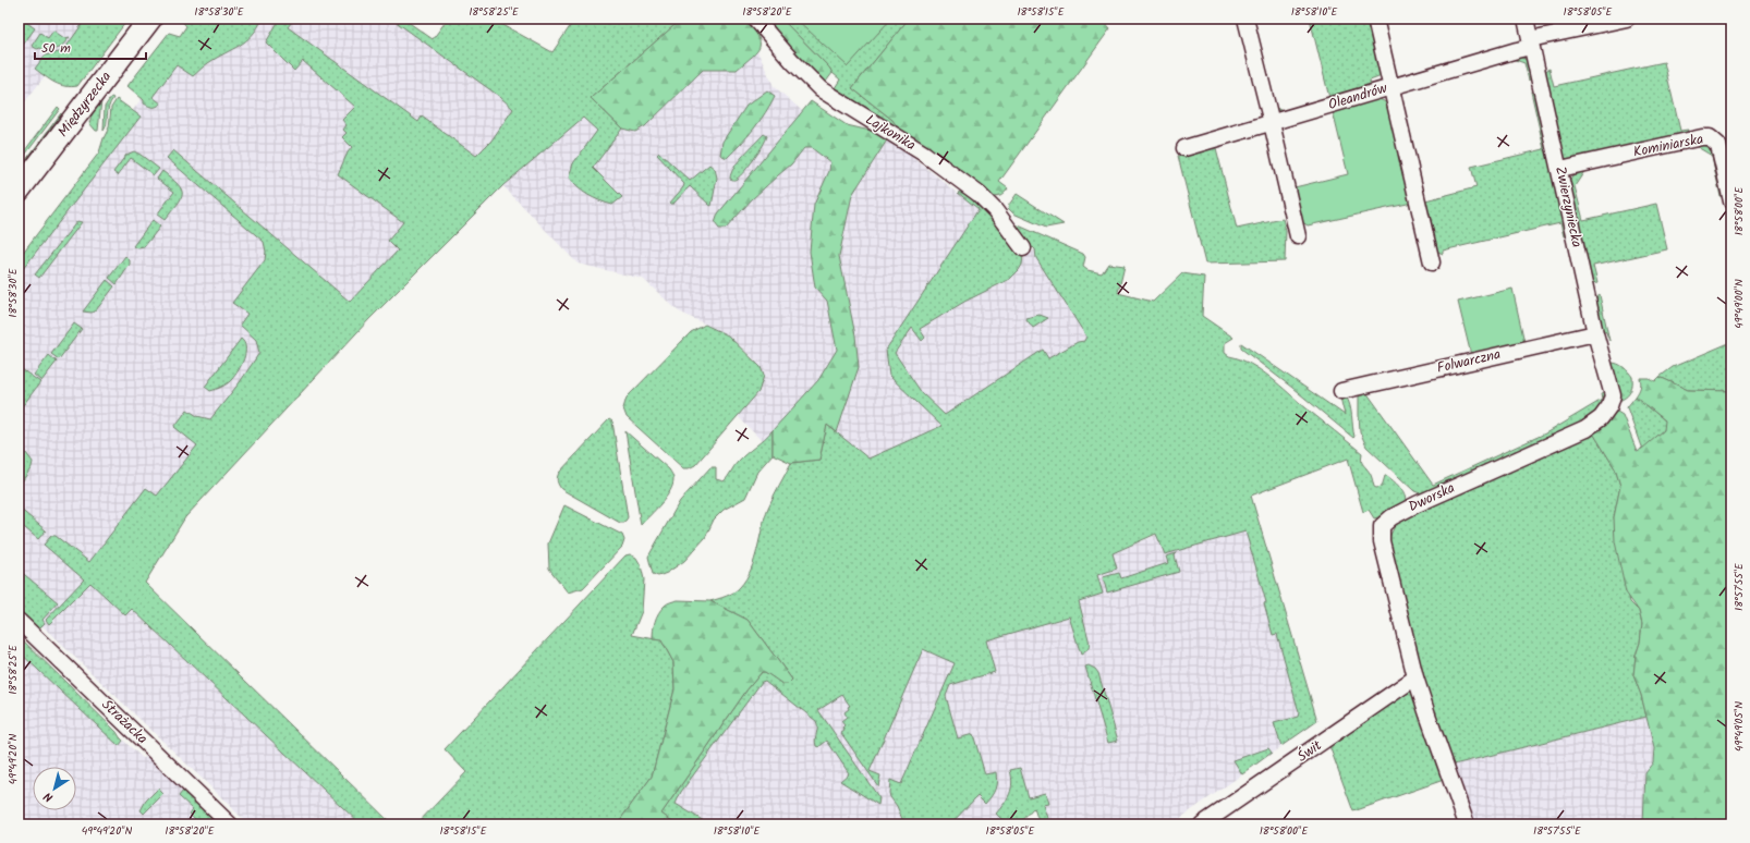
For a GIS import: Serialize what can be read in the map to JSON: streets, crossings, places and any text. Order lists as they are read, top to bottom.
{
  "streets": {
    "main road": ["Międzyrzecka"],
    "street": [
      "Oleandrów",
      "Lajkonika",
      "Kominiarska",
      "Zwierzyniecka",
      "Folwarczna",
      "Dworska",
      "Strażacka",
      "Świt"
    ]
  },
  "crossings": [
    ["Oleandrów", "Zwierzyniecka"],
    ["Kominiarska", "Zwierzyniecka"],
    ["Zwierzyniecka", "Folwarczna"],
    ["Zwierzyniecka", "Dworska"],
    ["Dworska", "Świt"]
  ],
  "scale_bar": "50 m",
  "north": "bottom left",
  "coordinates": [
    "18°58'30\"E",
    "18°58'25\"E",
    "18°58'20\"E",
    "18°58'15\"E",
    "18°58'10\"E",
    "18°58'05\"E",
    "18°58'00\"E",
    "49°49'00\"N",
    "18°57'55\"E",
    "49°49'05\"N",
    "49°49'20\"N"
  ]
}
